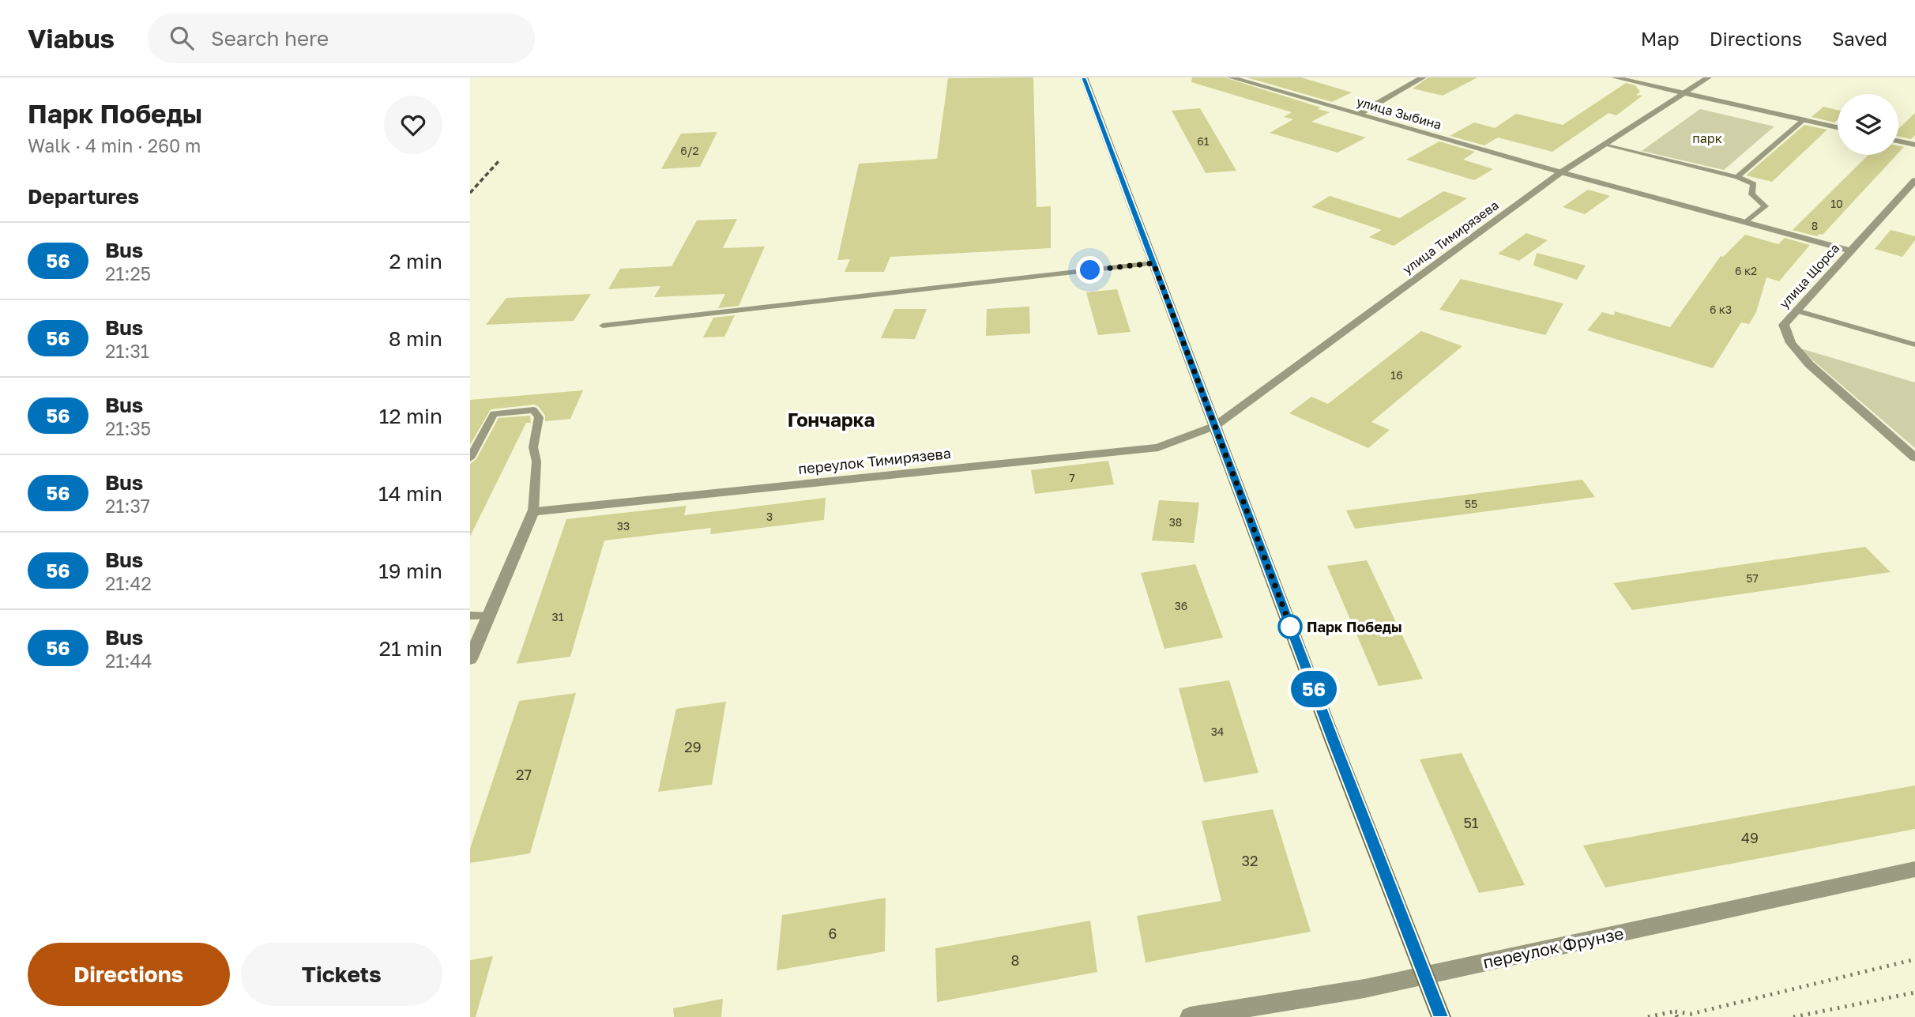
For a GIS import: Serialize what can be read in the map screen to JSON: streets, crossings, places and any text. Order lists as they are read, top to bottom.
{
  "streets": {
    "street": [
      "улица Зыбина",
      "улица Тимирязева",
      "улица Щорса",
      "переулок Тимирязева",
      "переулок Фрунзе"
    ]
  },
  "crossings": [
    ["улица Зыбина", "улица Тимирязева"],
    ["улица Зыбина", "улица Щорса"],
    ["улица Тимирязева", "переулок Тимирязева"]
  ],
  "districts": ["Гончарка"],
  "parks": ["парк"],
  "places": ["Парк Победы"],
  "lines": ["bus line 56"],
  "house_numbers": [
    "61",
    "6/2",
    "10",
    "8",
    "6 к2",
    "6 к3",
    "16",
    "7",
    "55",
    "3",
    "38",
    "33",
    "57",
    "36",
    "31",
    "34",
    "29",
    "27",
    "51",
    "49",
    "32",
    "6",
    "8"
  ],
  "page": {
    "header": "Viabus",
    "search": "Search here",
    "nav": ["Map", "Directions", "Saved"],
    "heading": [
      ["Парк Победы", "Walk · 4 min · 260 m"],
      "Departures"
    ],
    "on_map": "56",
    "list": [
      {
        "mark": "56",
        "name": "Bus",
        "note": "21:25",
        "value": "2 min"
      },
      {
        "mark": "56",
        "name": "Bus",
        "note": "21:31",
        "value": "8 min"
      },
      {
        "mark": "56",
        "name": "Bus",
        "note": "21:35",
        "value": "12 min"
      },
      {
        "mark": "56",
        "name": "Bus",
        "note": "21:37",
        "value": "14 min"
      },
      {
        "mark": "56",
        "name": "Bus",
        "note": "21:42",
        "value": "19 min"
      },
      {
        "mark": "56",
        "name": "Bus",
        "note": "21:44",
        "value": "21 min"
      }
    ],
    "buttons": ["Directions", "Tickets"]
  }
}
